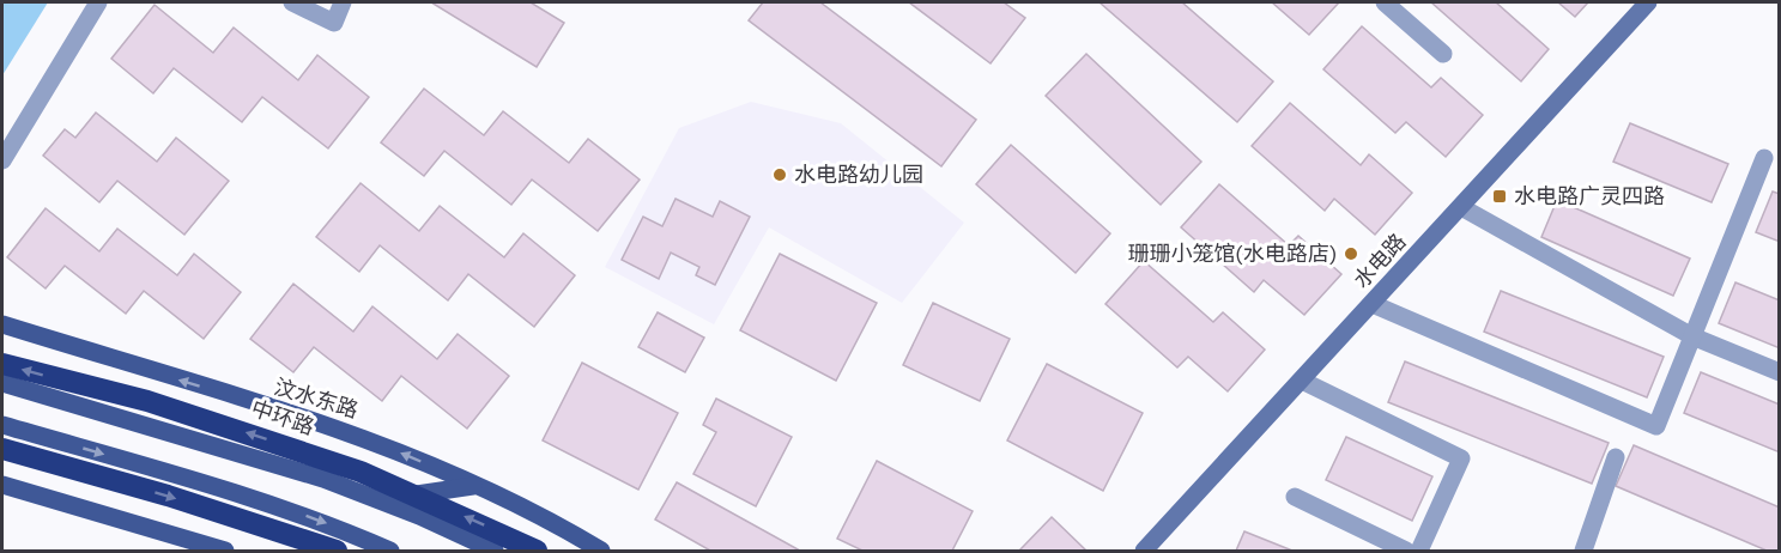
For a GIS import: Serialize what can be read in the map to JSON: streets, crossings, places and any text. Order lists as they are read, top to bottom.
{
  "streets": {
    "highway": ["中环路"],
    "main road": ["水电路", "汶水东路"]
  },
  "places": {
    "other": ["水电路幼儿园", "珊珊小笼馆(水电路店)"],
    "transit": ["水电路广灵四路"]
  }
}
